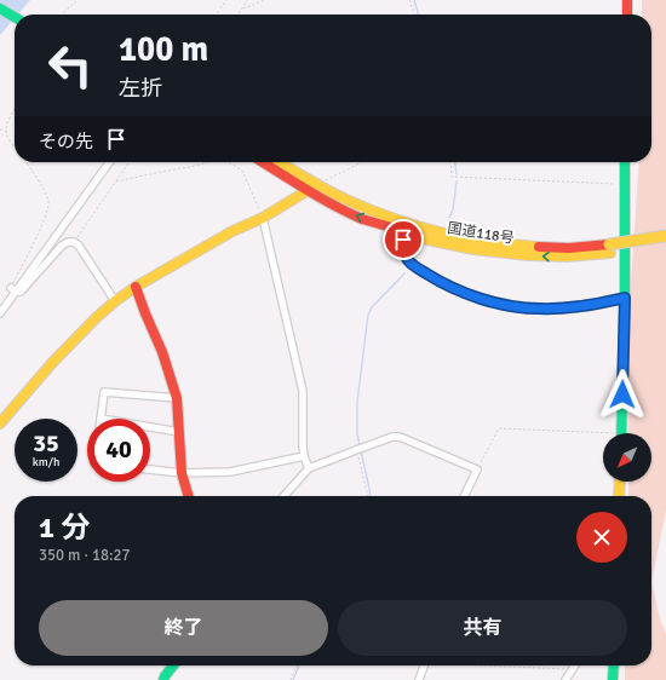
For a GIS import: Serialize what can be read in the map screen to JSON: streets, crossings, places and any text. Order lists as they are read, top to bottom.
{
  "streets": {
    "main road": ["国道118号"]
  },
  "north": "bottom left",
  "page": {
    "turn": ["100 m", "左折"],
    "then": "その先",
    "speed": "35 km/h",
    "limit": "40",
    "heading": ["1 分", "350 m · 18:27"],
    "buttons": ["終了", "共有"]
  }
}
